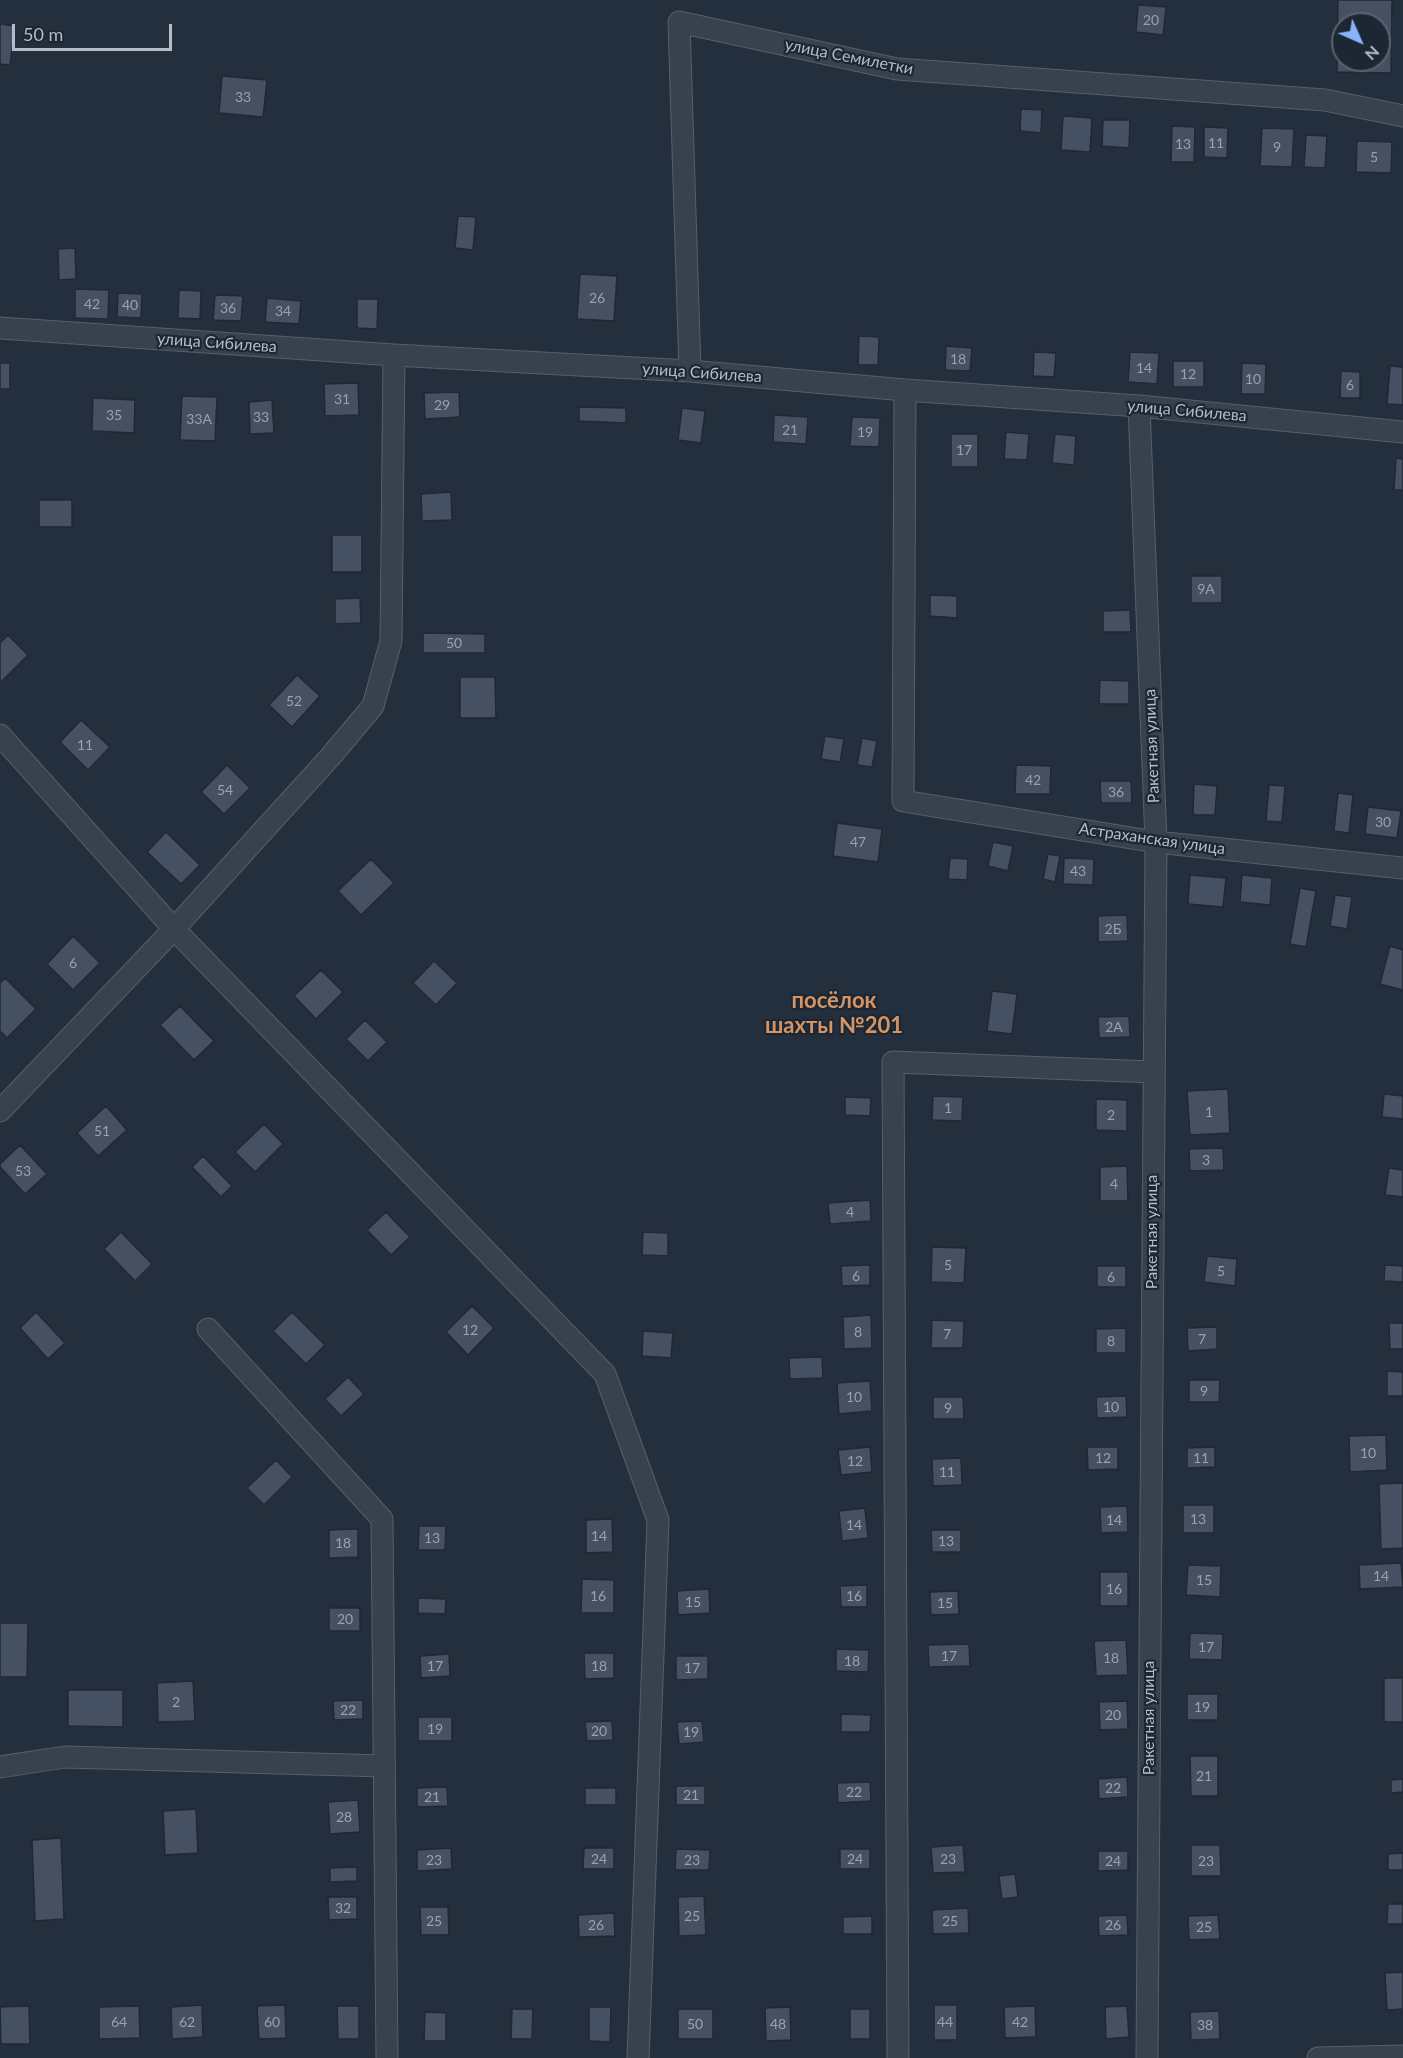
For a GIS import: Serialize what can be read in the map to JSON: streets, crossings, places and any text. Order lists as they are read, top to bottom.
{
  "streets": {
    "street": [
      "улица Семилетки",
      "улица Сибилева",
      "Ракетная улица",
      "Астраханская улица"
    ]
  },
  "crossings": [
    ["улица Семилетки", "улица Сибилева"],
    ["улица Сибилева", "Ракетная улица"],
    ["улица Сибилева", "Астраханская улица"],
    ["Ракетная улица", "Астраханская улица"]
  ],
  "districts": ["посёлок шахты №201"],
  "house_numbers": [
    "20",
    "33",
    "11",
    "13",
    "9",
    "5",
    "26",
    "42",
    "40",
    "36",
    "34",
    "18",
    "14",
    "12",
    "10",
    "6",
    "31",
    "29",
    "35",
    "33",
    "33А",
    "21",
    "19",
    "17",
    "9А",
    "50",
    "52",
    "11",
    "42",
    "54",
    "36",
    "30",
    "47",
    "43",
    "2Б",
    "6",
    "2А",
    "1",
    "1",
    "2",
    "51",
    "3",
    "53",
    "4",
    "4",
    "5",
    "5",
    "6",
    "6",
    "12",
    "8",
    "7",
    "7",
    "8",
    "9",
    "10",
    "10",
    "9",
    "10",
    "12",
    "11",
    "12",
    "11",
    "13",
    "14",
    "14",
    "14",
    "13",
    "13",
    "18",
    "14",
    "15",
    "16",
    "16",
    "16",
    "15",
    "15",
    "20",
    "17",
    "17",
    "18",
    "18",
    "17",
    "18",
    "17",
    "2",
    "19",
    "22",
    "20",
    "19",
    "20",
    "19",
    "21",
    "22",
    "22",
    "21",
    "21",
    "28",
    "24",
    "24",
    "23",
    "23",
    "23",
    "24",
    "23",
    "32",
    "25",
    "25",
    "25",
    "26",
    "26",
    "25",
    "64",
    "62",
    "60",
    "44",
    "42",
    "50",
    "48",
    "38"
  ],
  "scale_bar": "50 m",
  "north": "bottom right"
}
